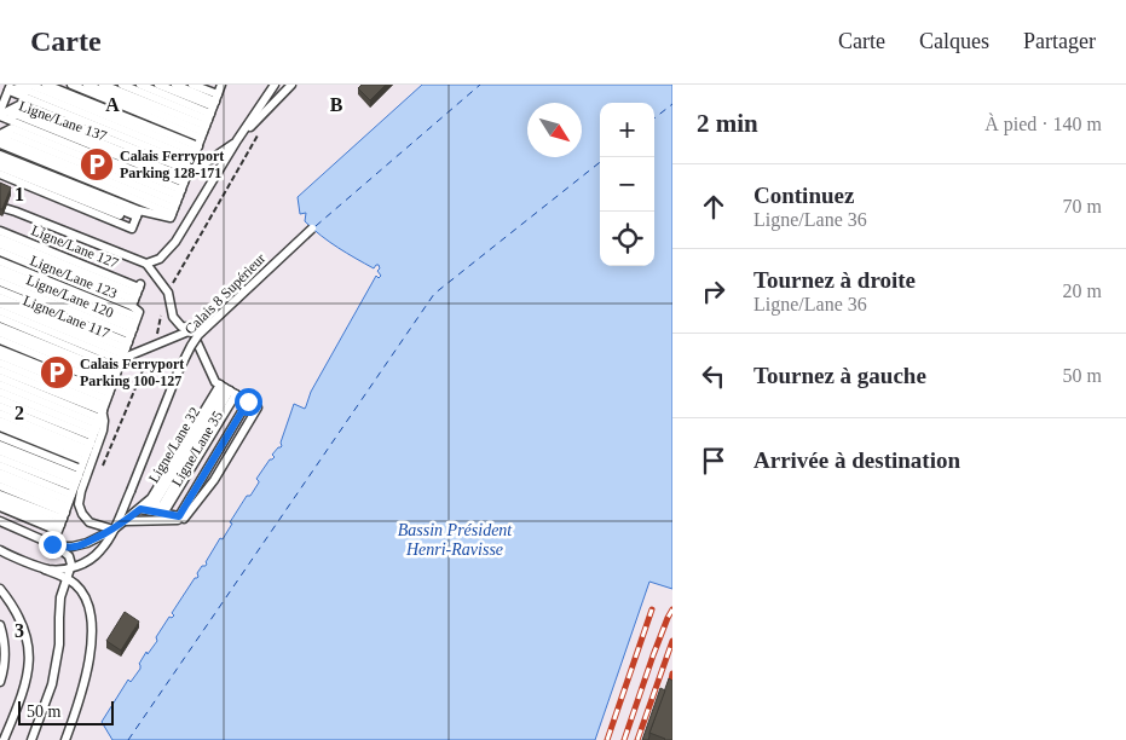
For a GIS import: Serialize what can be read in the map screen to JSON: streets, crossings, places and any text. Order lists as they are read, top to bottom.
{
  "streets": {
    "lane": [
      "Ligne/Lane 137",
      "Ligne/Lane 127",
      "Ligne/Lane 123",
      "Calais 8 Supérieur",
      "Ligne/Lane 120",
      "Ligne/Lane 117",
      "Ligne/Lane 32"
    ]
  },
  "crossings": [
    ["Ligne/Lane 123", "Ligne/Lane 120"],
    ["Ligne/Lane 123", "Ligne/Lane 117"],
    ["Ligne/Lane 120", "Ligne/Lane 117"]
  ],
  "water": ["Bassin Président Henri-Ravisse"],
  "places": {
    "parking": ["Calais Ferryport Parking 128-171", "Calais Ferryport Parking 100-127"]
  },
  "scale_bar": "50 m",
  "north": "bottom right",
  "page": {
    "header": "Carte",
    "nav": ["Carte", "Calques", "Partager"],
    "heading": ["2 min", "À pied · 140 m"],
    "map_buttons": ["+", "−"],
    "list": [
      ["Continuez", "Ligne/Lane 36", "70 m"],
      ["Tournez à droite", "Ligne/Lane 36", "20 m"],
      ["Tournez à gauche", "50 m"],
      "Arrivée à destination"
    ],
    "scale": "50 m"
  },
  "grid": {
    "columns": ["A", "B"],
    "rows": ["1", "2", "3"]
  }
}
